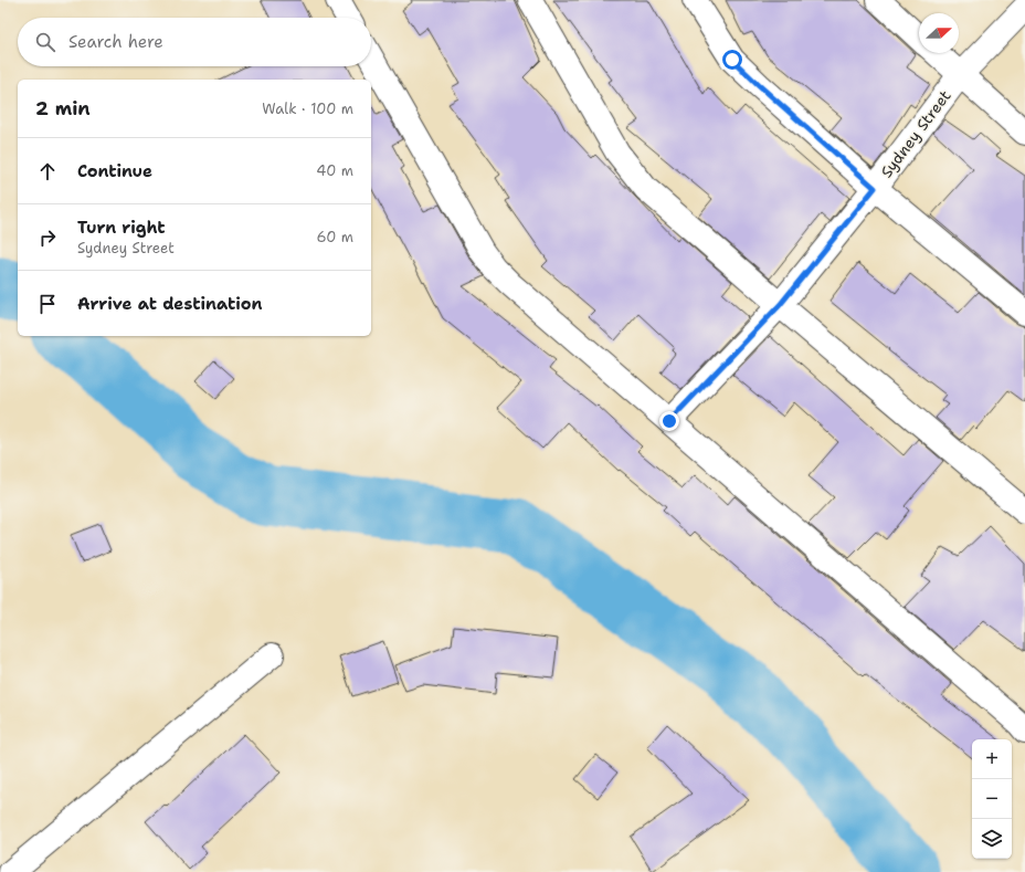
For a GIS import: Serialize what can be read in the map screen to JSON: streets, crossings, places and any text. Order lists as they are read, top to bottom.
{
  "streets": {
    "street": ["Sydney Street"]
  },
  "north": "right",
  "page": {
    "search": "Search here",
    "heading": ["2 min", "Walk · 100 m"],
    "list": [
      ["Continue", "40 m"],
      ["Turn right", "Sydney Street", "60 m"],
      "Arrive at destination"
    ],
    "map_buttons": ["+", "−"]
  }
}
